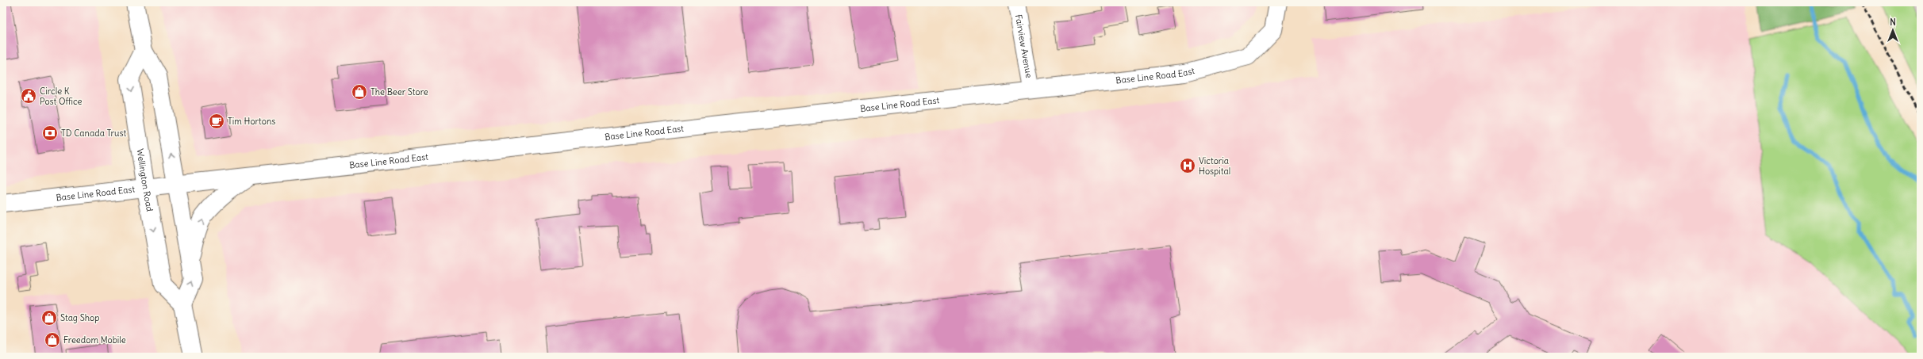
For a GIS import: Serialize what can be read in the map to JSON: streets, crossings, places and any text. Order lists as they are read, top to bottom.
{
  "streets": {
    "street": ["Fairview Avenue", "Base Line Road East", "Wellington Road"]
  },
  "crossings": [
    ["Fairview Avenue", "Base Line Road East"],
    ["Base Line Road East", "Wellington Road"]
  ],
  "places": {
    "shop": ["The Beer Store", "Stag Shop", "Freedom Mobile"],
    "public building": ["Circle K Post Office"],
    "cafe": ["Tim Hortons"],
    "bank": ["TD Canada Trust"],
    "hospital": ["Victoria Hospital"]
  },
  "north": "top"
}
